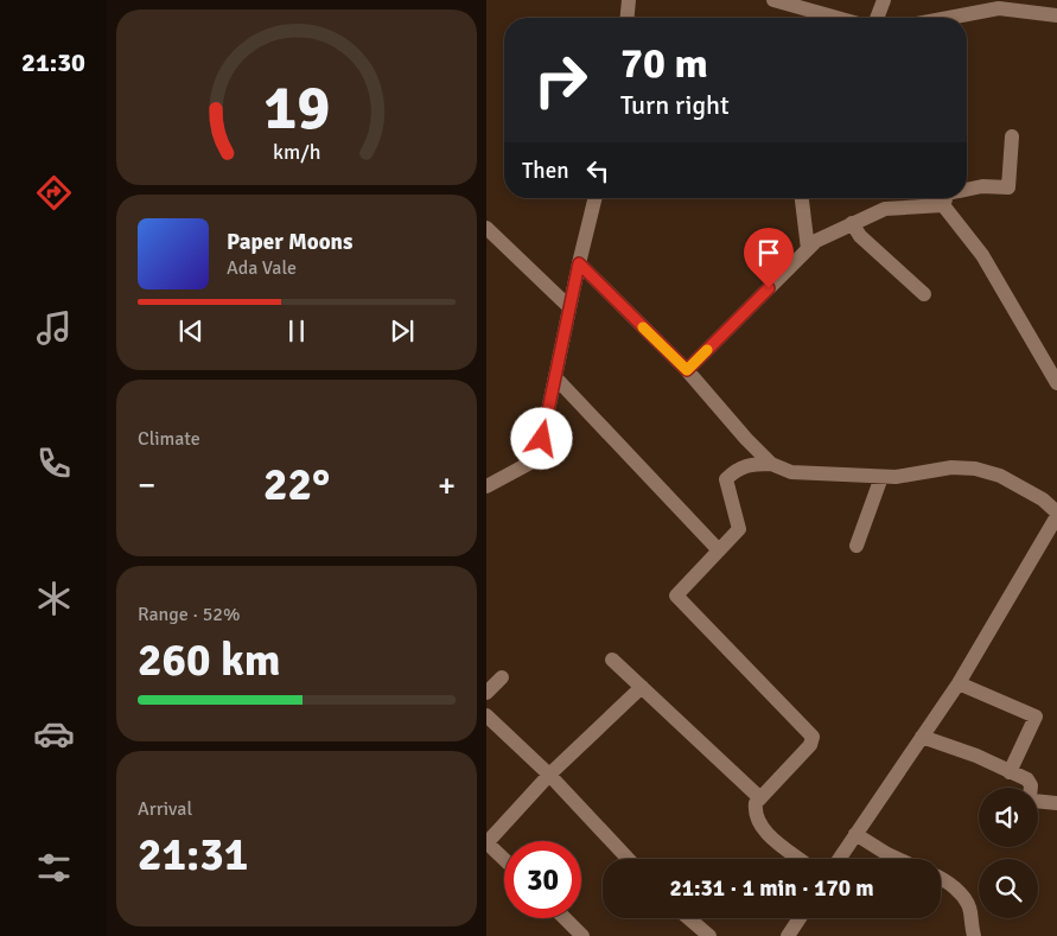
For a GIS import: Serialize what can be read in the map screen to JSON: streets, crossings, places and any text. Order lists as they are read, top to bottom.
{
  "page": {
    "tabs": "21:30",
    "turn": ["70 m", "Turn right"],
    "then": "Then",
    "song": ["Paper Moons", "Ada Vale"],
    "tile": [
      "Climate",
      ["Range · 52%", "260 km"],
      ["Arrival", "21:31"]
    ],
    "heat": ["−", "22°", "+"],
    "limit": "30",
    "trip": "21:31 · 1 min · 170 m",
    "gauge": ["19", "km/h"]
  }
}
